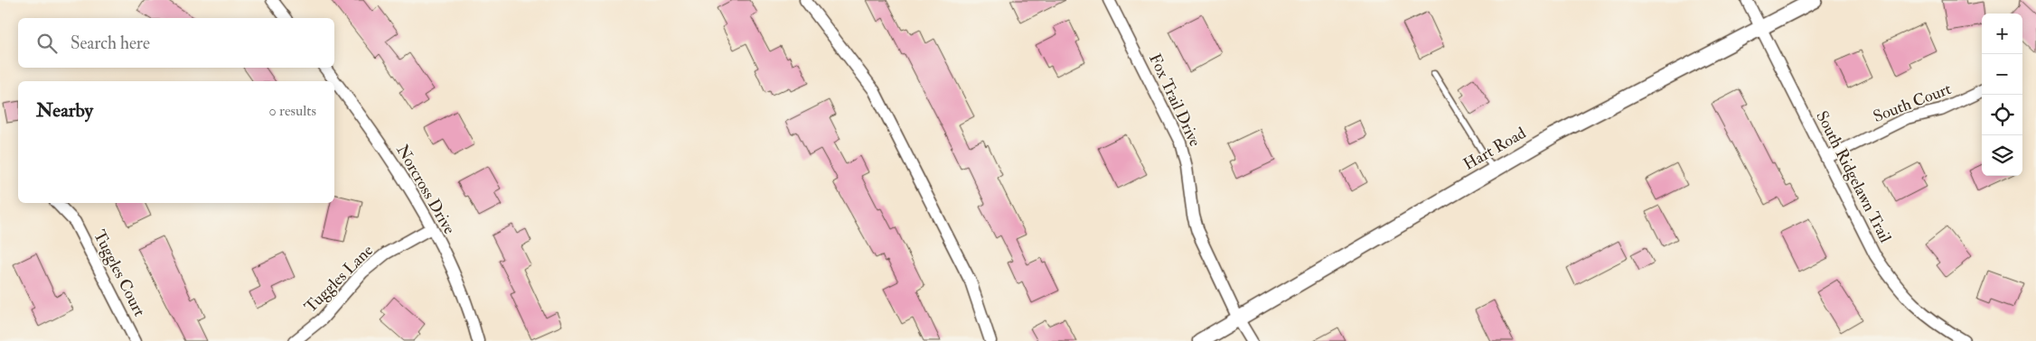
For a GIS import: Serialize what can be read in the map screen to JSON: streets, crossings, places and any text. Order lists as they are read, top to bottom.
{
  "streets": {
    "street": [
      "Fox Trail Drive",
      "South Court",
      "Hart Road",
      "South Ridgelawn Trail",
      "Norcross Drive",
      "Tuggles Court",
      "Tuggles Lane"
    ]
  },
  "crossings": [
    ["Fox Trail Drive", "Hart Road"],
    ["South Court", "South Ridgelawn Trail"],
    ["Hart Road", "South Ridgelawn Trail"],
    ["Norcross Drive", "Tuggles Lane"]
  ],
  "page": {
    "map_buttons": ["+", "−"],
    "search": "Search here",
    "heading": ["Nearby", "0 results"]
  }
}
